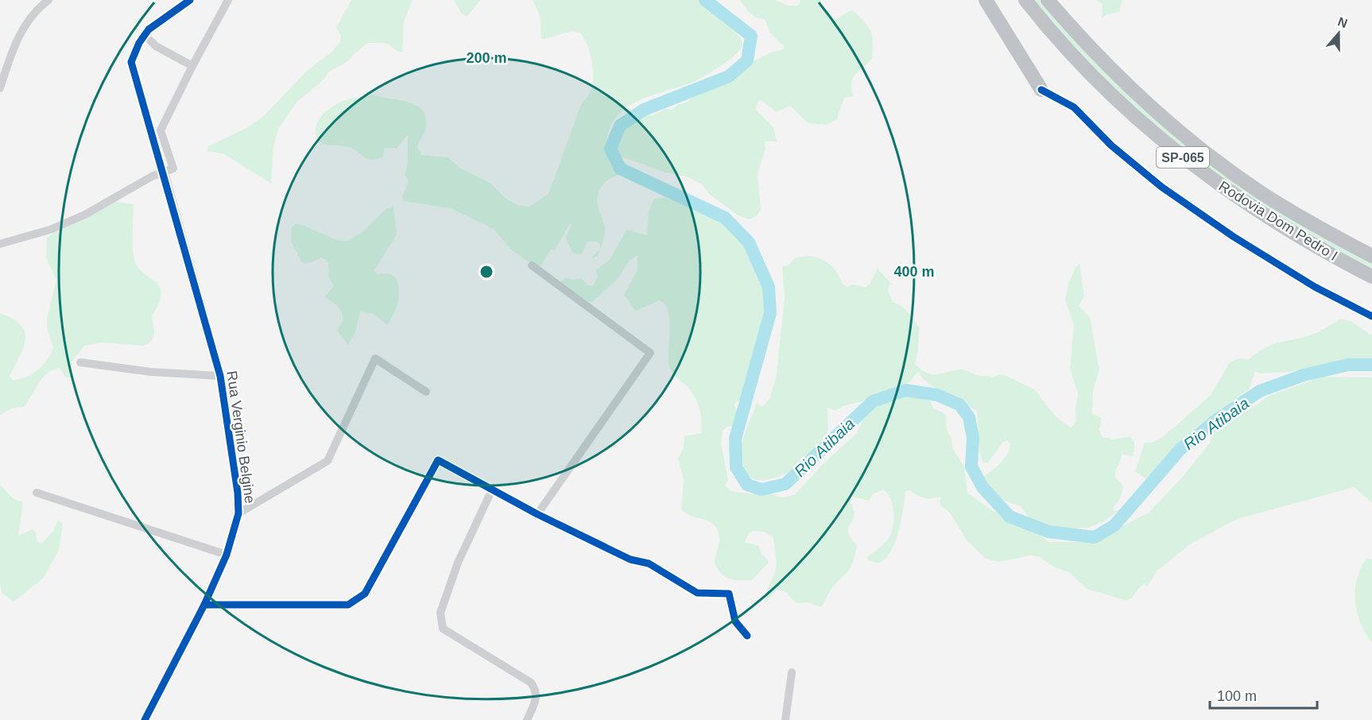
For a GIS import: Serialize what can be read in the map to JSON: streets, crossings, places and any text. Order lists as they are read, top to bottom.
{
  "streets": {
    "highway": ["SP-065", "Rodovia Dom Pedro I"],
    "street": ["Rua Verginio Belgine"]
  },
  "water": ["Rio Atibaia"],
  "scale_bar": "100 m",
  "north": "top",
  "rings": ["200 m", "400 m"]
}
